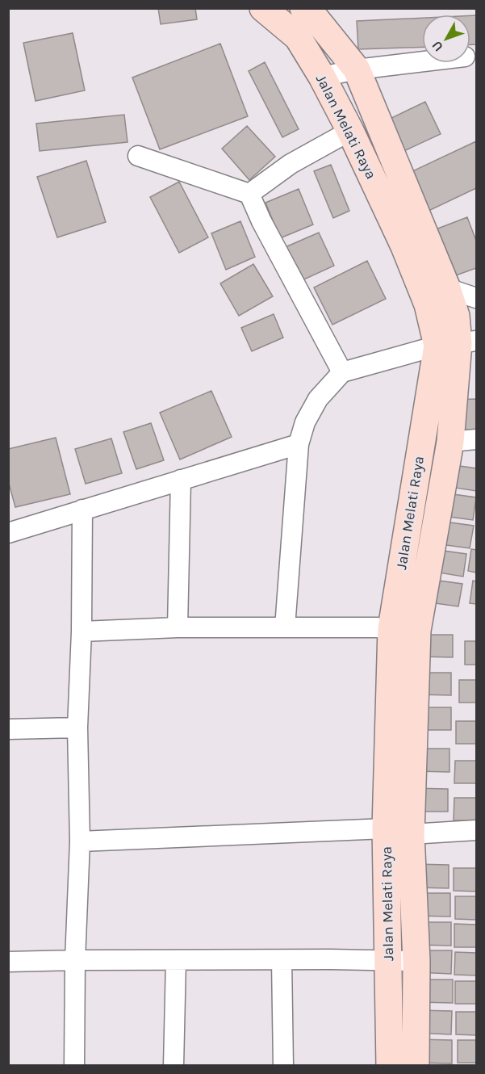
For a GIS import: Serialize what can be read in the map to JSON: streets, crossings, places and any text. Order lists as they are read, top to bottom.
{
  "streets": {
    "street": ["Jalan Melati Raya"]
  },
  "north": "bottom left"
}
